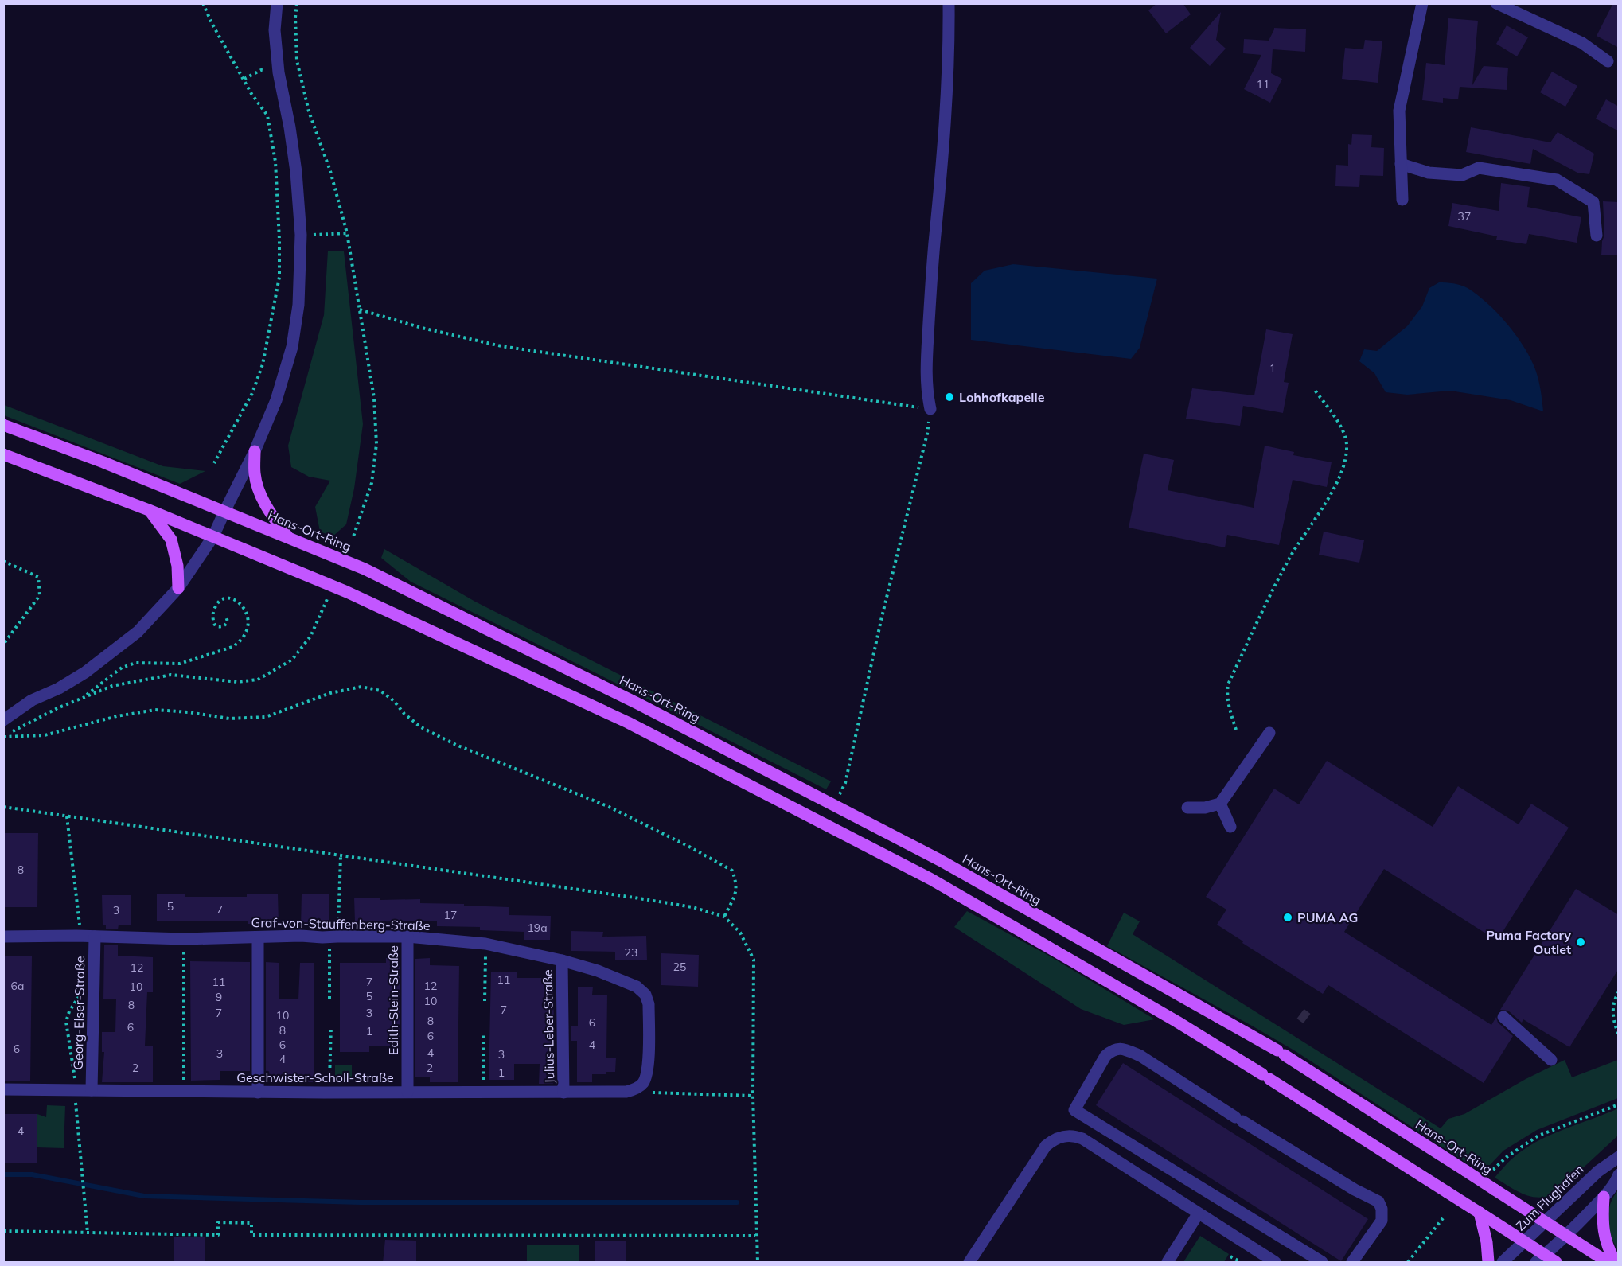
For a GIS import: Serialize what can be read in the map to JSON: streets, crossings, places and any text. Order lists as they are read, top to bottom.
{
  "streets": {
    "main road": ["Hans-Ort-Ring"],
    "street": [
      "Graf-von-Stauffenberg-Straße",
      "Edith-Stein-Straße",
      "Georg-Elser-Straße",
      "Julius-Leber-Straße",
      "Geschwister-Scholl-Straße",
      "Zum Flughafen"
    ]
  },
  "crossings": [
    ["Hans-Ort-Ring", "Zum Flughafen"],
    ["Graf-von-Stauffenberg-Straße", "Edith-Stein-Straße"],
    ["Graf-von-Stauffenberg-Straße", "Georg-Elser-Straße"],
    ["Graf-von-Stauffenberg-Straße", "Julius-Leber-Straße"],
    ["Graf-von-Stauffenberg-Straße", "Geschwister-Scholl-Straße"],
    ["Edith-Stein-Straße", "Geschwister-Scholl-Straße"],
    ["Georg-Elser-Straße", "Geschwister-Scholl-Straße"],
    ["Julius-Leber-Straße", "Geschwister-Scholl-Straße"]
  ],
  "places": ["Lohhofkapelle", "PUMA AG", "Puma Factory Outlet"],
  "house_numbers": [
    "11",
    "37",
    "1",
    "8",
    "5",
    "7",
    "3",
    "17",
    "19a",
    "23",
    "25",
    "12",
    "11",
    "11",
    "7",
    "6a",
    "12",
    "10",
    "5",
    "9",
    "10",
    "8",
    "7",
    "7",
    "3",
    "10",
    "8",
    "6",
    "6",
    "8",
    "1",
    "6",
    "6",
    "4",
    "6",
    "4",
    "3",
    "3",
    "4",
    "2",
    "2",
    "1",
    "4"
  ]
}
